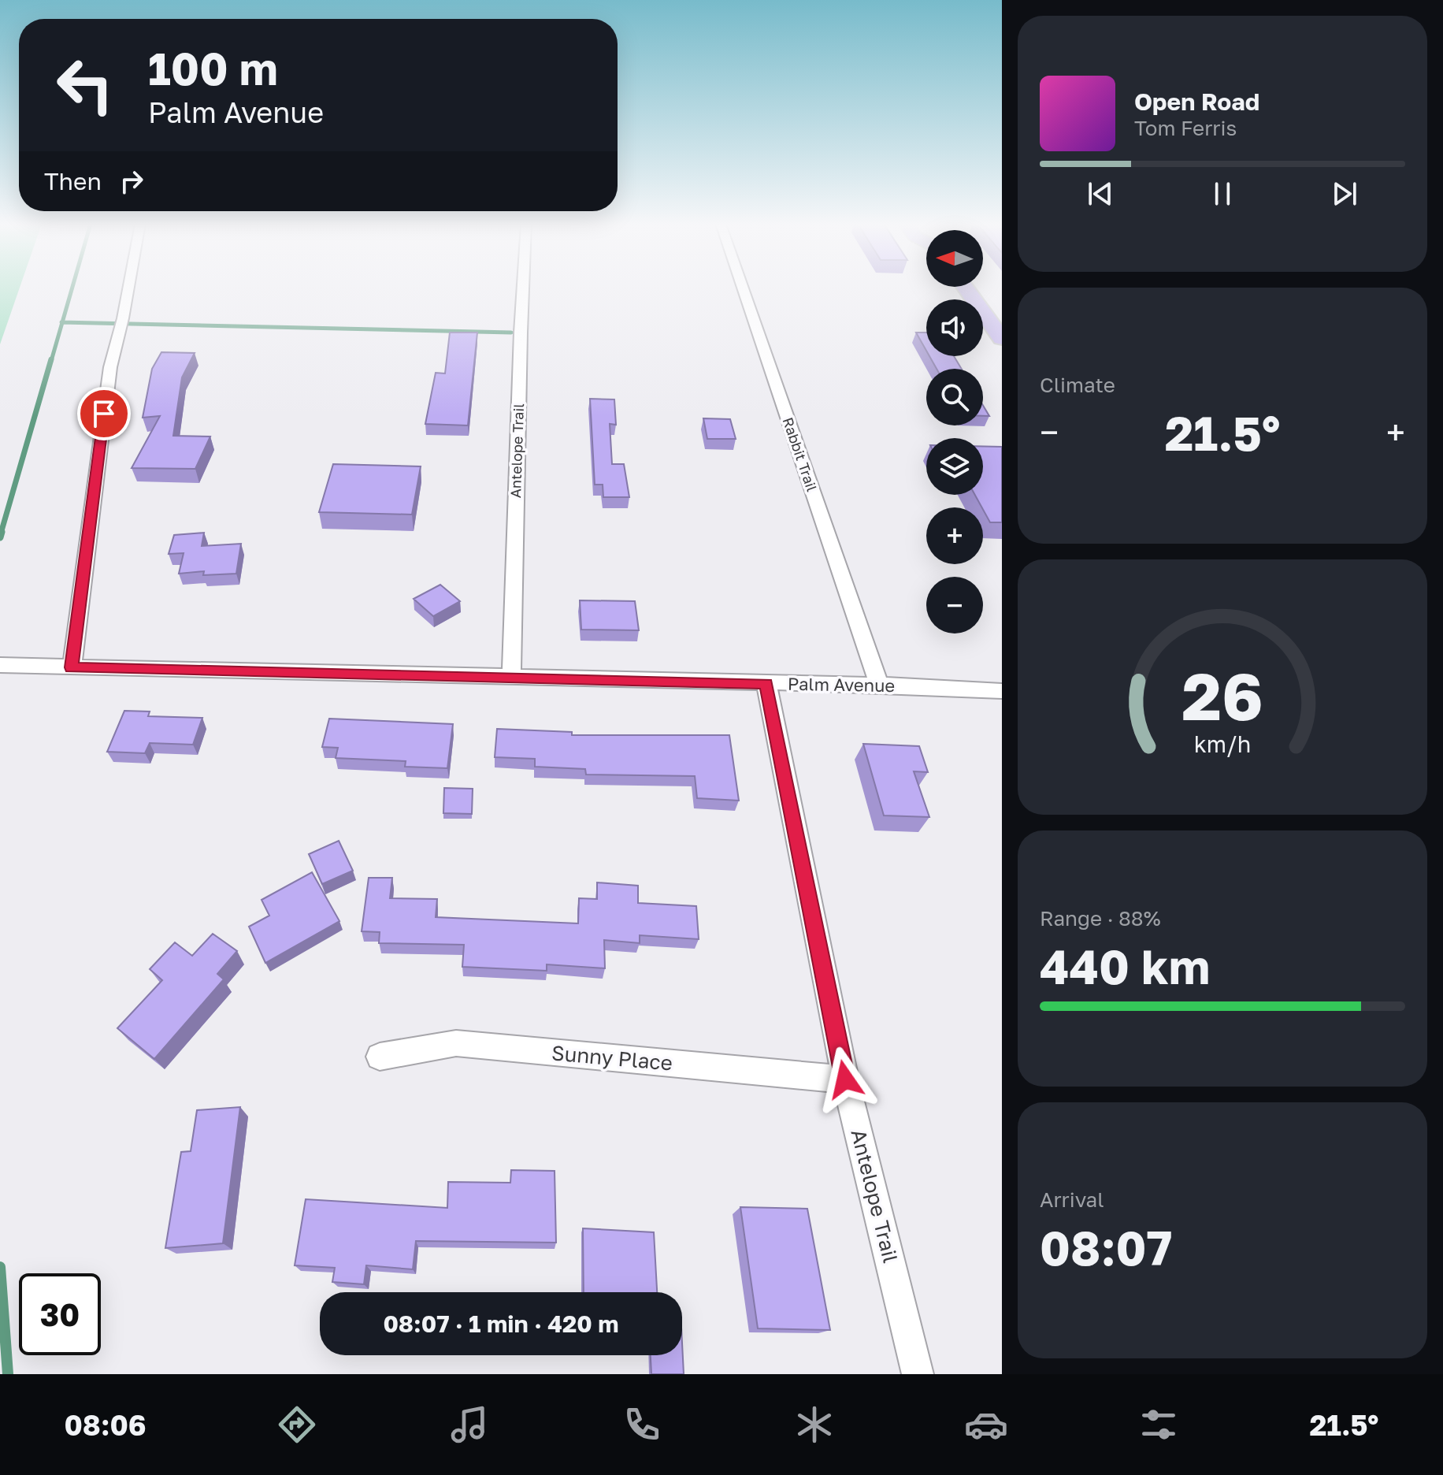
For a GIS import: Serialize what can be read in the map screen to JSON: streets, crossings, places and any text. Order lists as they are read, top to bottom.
{
  "streets": {
    "street": [
      "Antelope Trail",
      "Rabbit Trail",
      "Palm Avenue",
      "Sunny Place"
    ]
  },
  "crossings": [
    ["Antelope Trail", "Palm Avenue"],
    ["Antelope Trail", "Sunny Place"],
    ["Rabbit Trail", "Palm Avenue"]
  ],
  "north": "left",
  "page": {
    "turn": ["100 m", "Palm Avenue"],
    "song": ["Open Road", "Tom Ferris"],
    "then": "Then",
    "map_buttons": ["+", "−"],
    "tile": [
      "Climate",
      ["Range · 88%", "440 km"],
      ["Arrival", "08:07"]
    ],
    "heat": ["−", "21.5°", "+"],
    "limit": "30",
    "trip": "08:07 · 1 min · 420 m",
    "tabs": ["08:06", "21.5°"],
    "gauge": ["26", "km/h"]
  }
}
